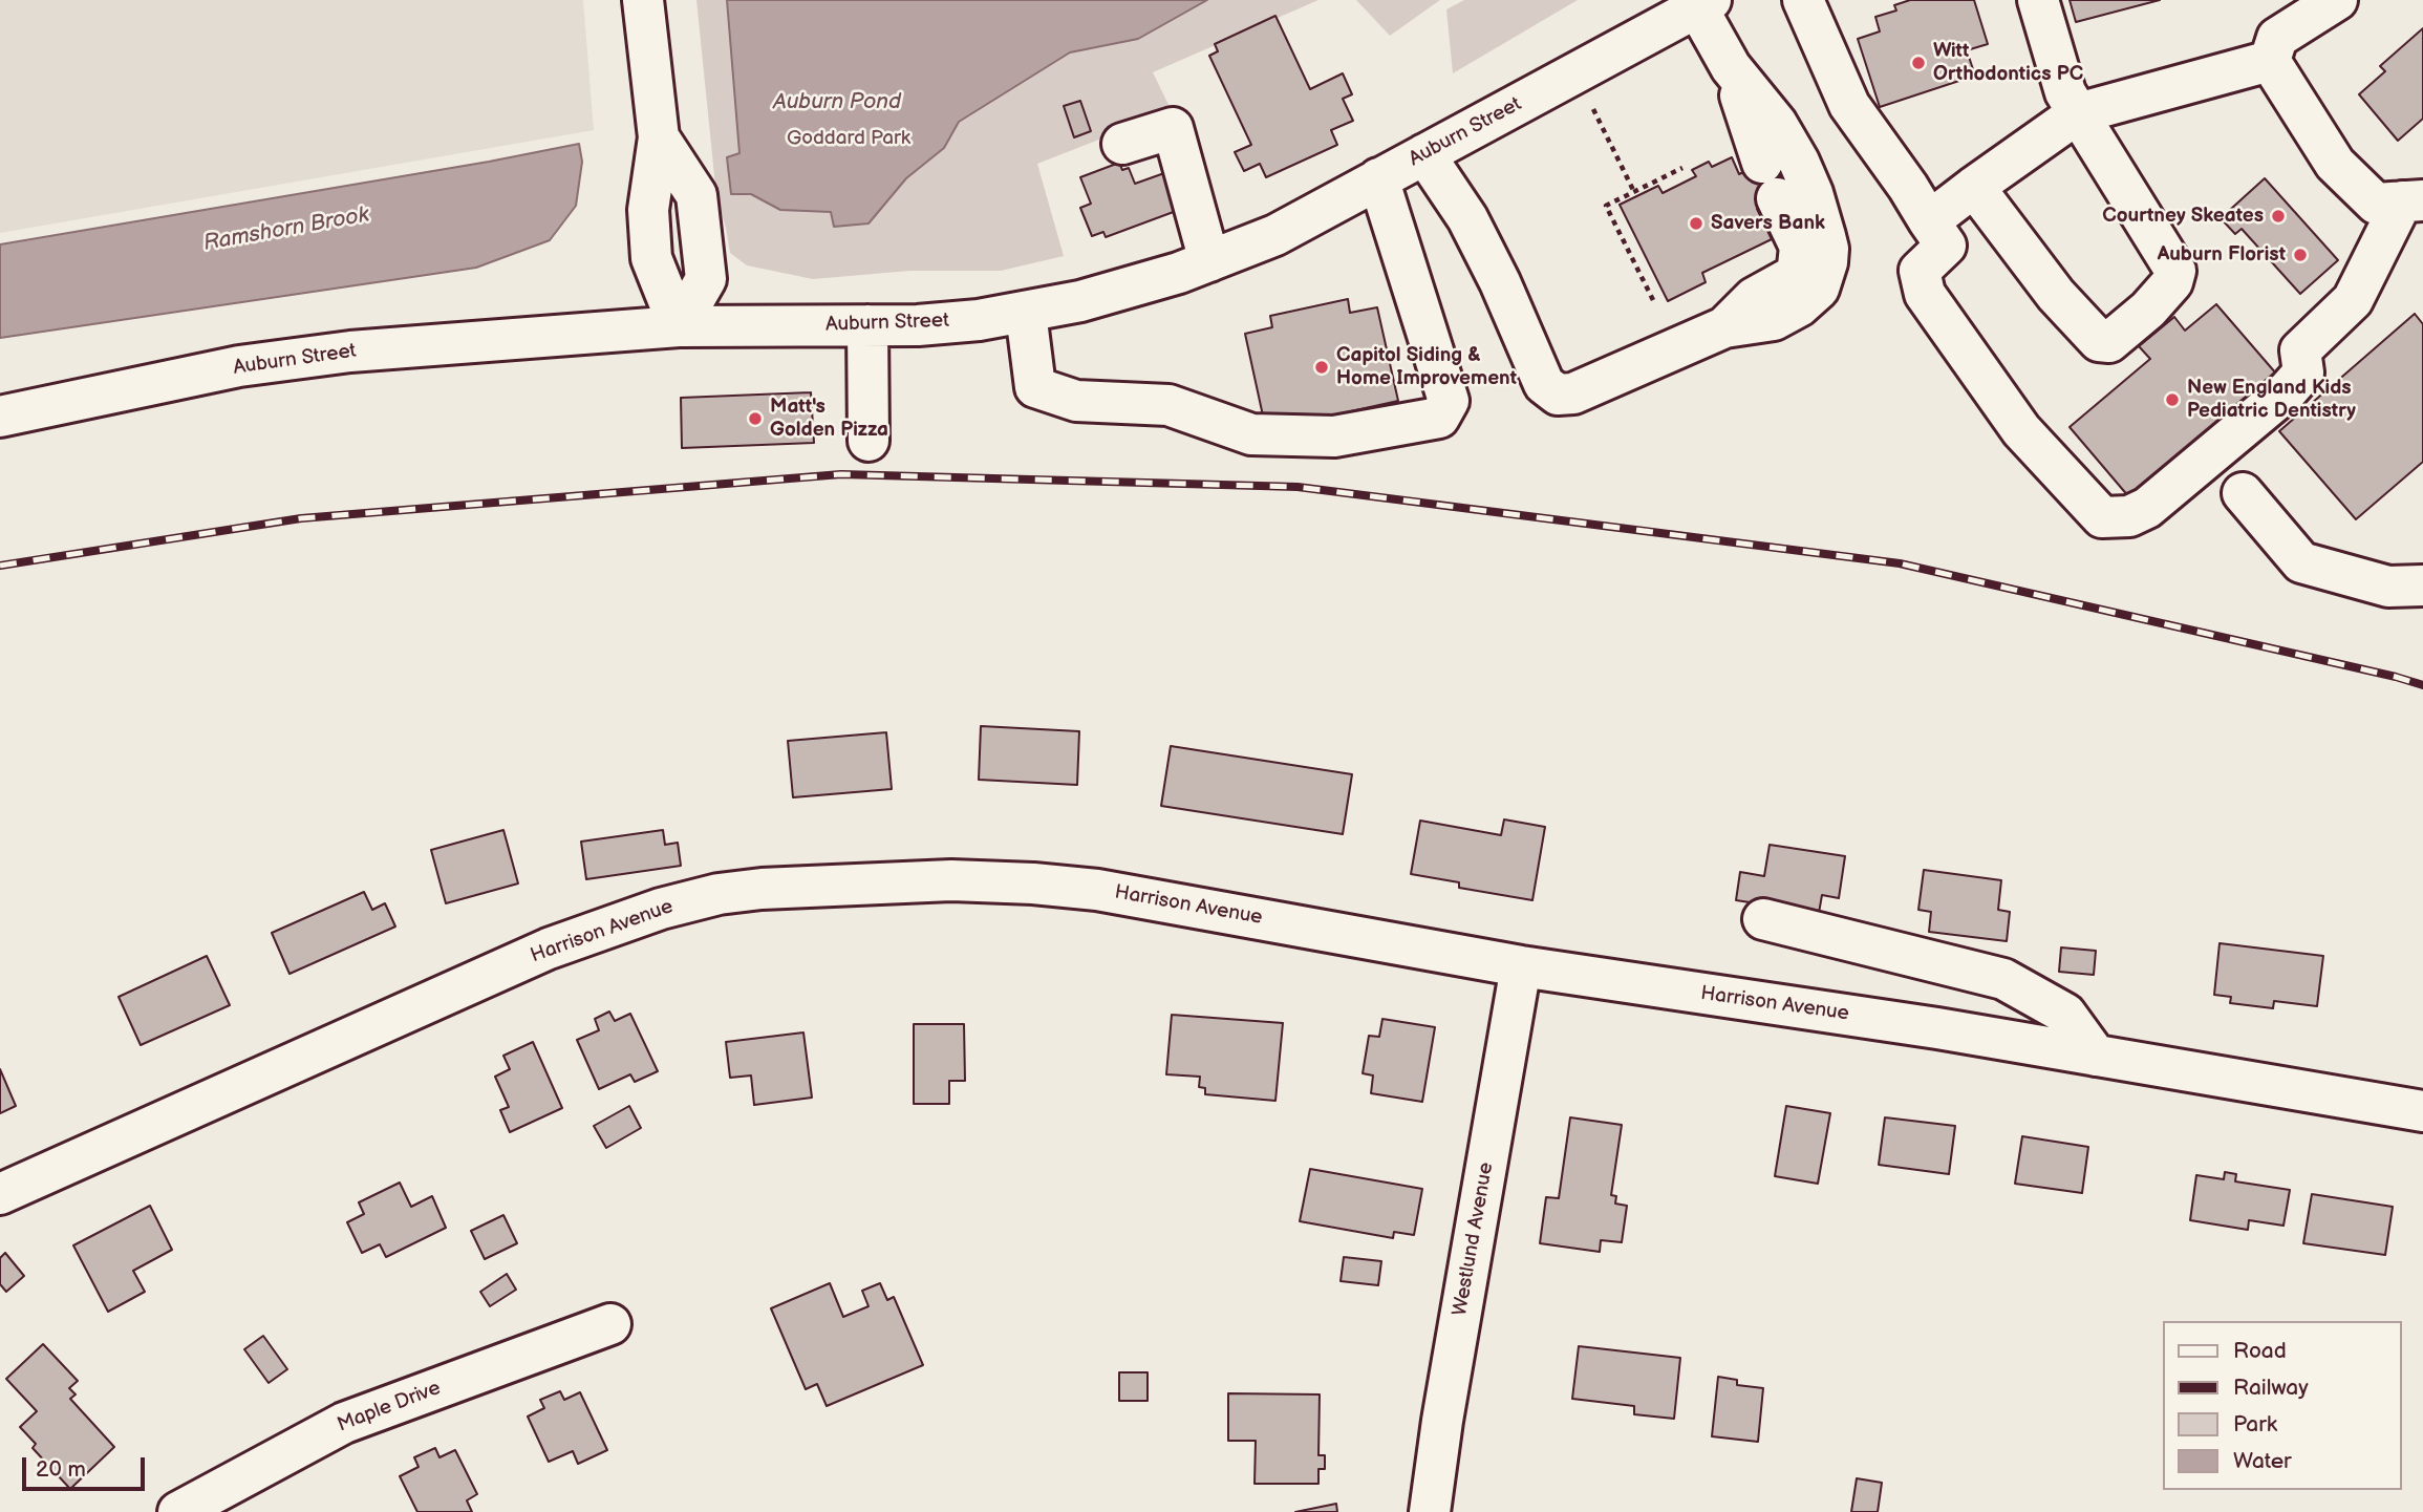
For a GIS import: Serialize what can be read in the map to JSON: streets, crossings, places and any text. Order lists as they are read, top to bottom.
{
  "streets": {
    "street": [
      "Auburn Street",
      "Harrison Avenue",
      "Westlund Avenue",
      "Maple Drive"
    ]
  },
  "crossings": [
    ["Harrison Avenue", "Westlund Avenue"]
  ],
  "water": ["Auburn Pond", "Ramshorn Brook"],
  "parks": ["Goddard Park"],
  "places": [
    "Witt Orthodontics PC",
    "Courtney Skeates",
    "Savers Bank",
    "Auburn Florist",
    "Capitol Siding & Home Improvement",
    "New England Kids Pediatric Dentistry",
    "Matt's Golden Pizza"
  ],
  "legend": [
    "Road",
    "Railway",
    "Park",
    "Water"
  ],
  "scale_bar": "20 m"
}
